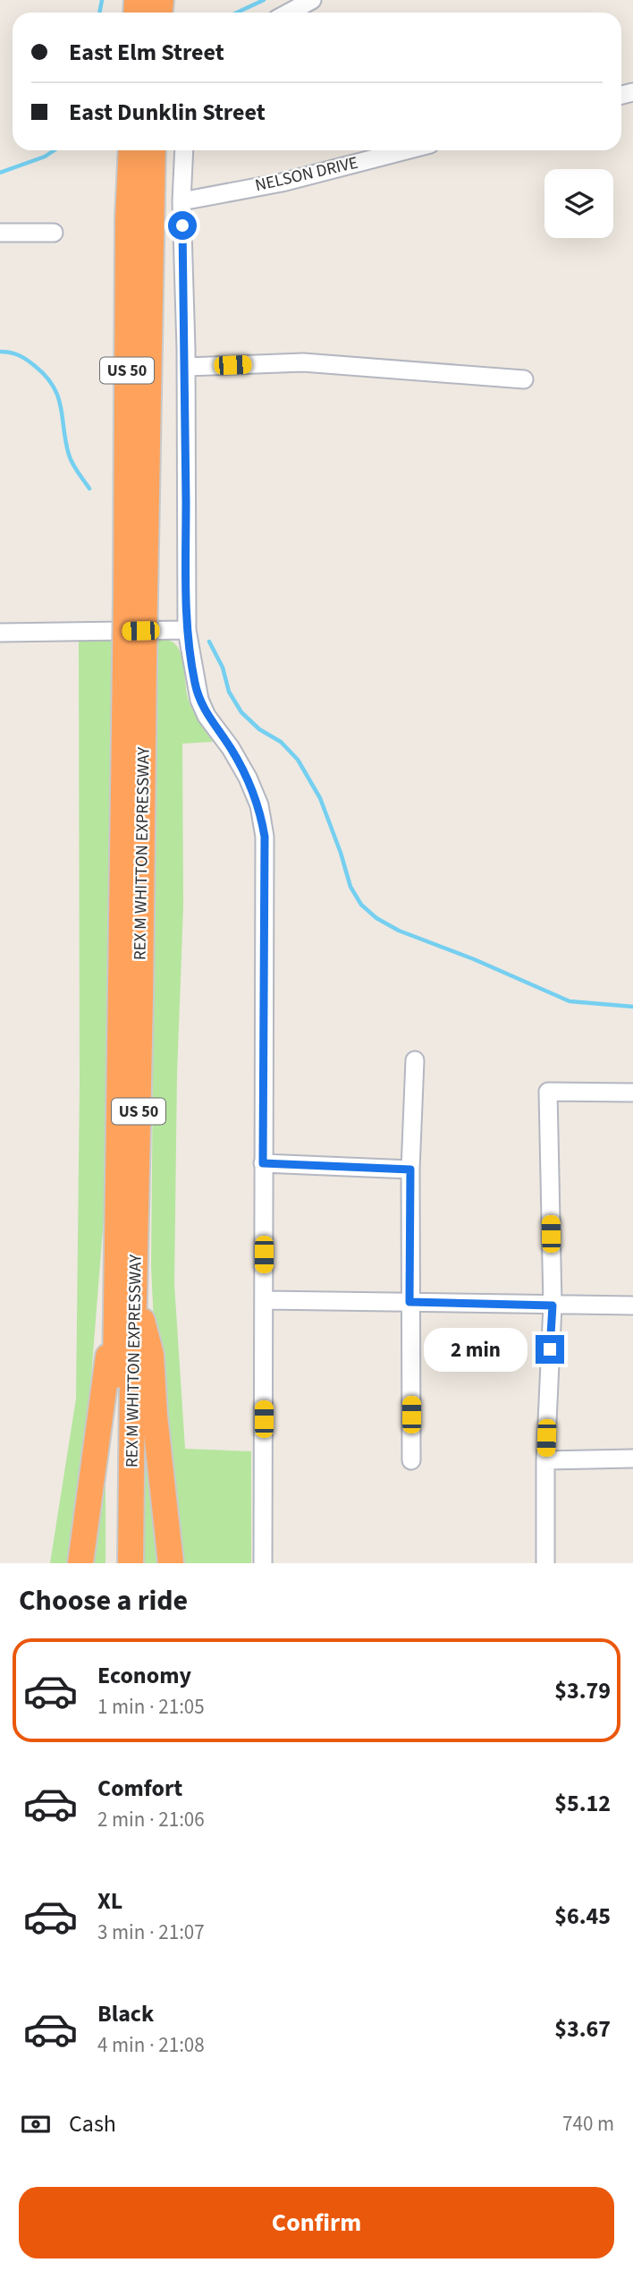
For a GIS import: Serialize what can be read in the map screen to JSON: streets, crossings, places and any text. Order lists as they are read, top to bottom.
{
  "streets": {
    "highway": ["US 50", "REX M WHITTON EXPRESSWAY"],
    "street": ["NELSON DRIVE"]
  },
  "page": {
    "banner": ["East Elm Street", "East Dunklin Street"],
    "bubble": "2 min",
    "heading": "Choose a ride",
    "list": [
      {
        "name": "Economy",
        "note": "1 min · 21:05",
        "value": "$3.79"
      },
      {
        "name": "Comfort",
        "note": "2 min · 21:06",
        "value": "$5.12"
      },
      {
        "name": "XL",
        "note": "3 min · 21:07",
        "value": "$6.45"
      },
      {
        "name": "Black",
        "note": "4 min · 21:08",
        "value": "$3.67"
      }
    ],
    "pay": ["Cash", "740 m"],
    "buttons": "Confirm"
  }
}
